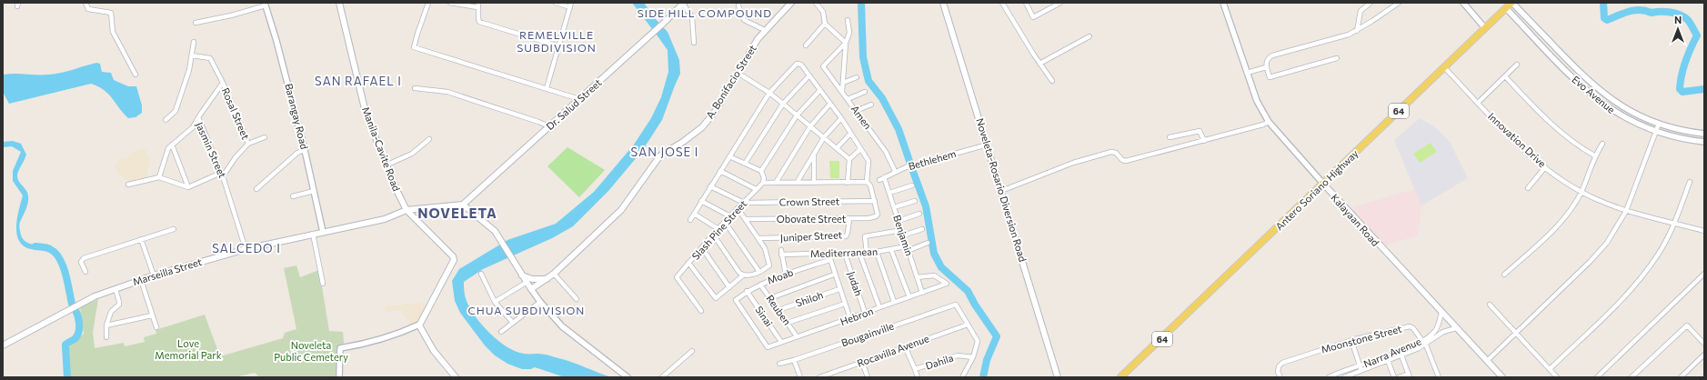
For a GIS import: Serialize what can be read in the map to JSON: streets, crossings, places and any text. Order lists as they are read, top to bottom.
{
  "streets": {
    "main road": [
      "A. Bonifacio Street",
      "Dr. Salud Street",
      "64",
      "Manila-Cavite Road",
      "Noveleta-Rosario Diversion Road",
      "Antero Soriano Highway",
      "Kalayaan Road",
      "Marseilla Street"
    ],
    "street": [
      "Evo Avenue",
      "Rosal Street",
      "Barangay Road",
      "Amen",
      "Innovation Drive",
      "Jasmin Street",
      "Bethlehem",
      "Crown Street",
      "Obovate Street",
      "Slash Pine Street",
      "Benjamin",
      "Juniper Street",
      "Mediterranean",
      "Moab",
      "Judah",
      "Shiloh",
      "Reuben",
      "Sinai",
      "Hebron",
      "Bougainville",
      "Moonstone Street",
      "Rocavilla Avenue",
      "Narra Avenue",
      "Dahila"
    ]
  },
  "crossings": [
    ["Evo Avenue", "Antero Soriano Highway"],
    ["Dr. Salud Street", "Marseilla Street"],
    ["Barangay Road", "Marseilla Street"],
    ["Amen", "Bethlehem"],
    ["Innovation Drive", "Antero Soriano Highway"],
    ["Manila-Cavite Road", "Marseilla Street"],
    ["Jasmin Street", "Marseilla Street"],
    ["Bethlehem", "Noveleta-Rosario Diversion Road"],
    ["Bethlehem", "Benjamin"],
    ["Antero Soriano Highway", "Kalayaan Road"],
    ["Crown Street", "Obovate Street"],
    ["Crown Street", "Slash Pine Street"],
    ["Obovate Street", "Juniper Street"],
    ["Kalayaan Road", "Narra Avenue"],
    ["Benjamin", "Mediterranean"],
    ["Benjamin", "Hebron"],
    ["Mediterranean", "Moab"],
    ["Mediterranean", "Judah"],
    ["Moab", "Reuben"],
    ["Moab", "Sinai"],
    ["Moab", "Hebron"],
    ["Judah", "Hebron"],
    ["Shiloh", "Reuben"],
    ["Reuben", "Hebron"],
    ["Sinai", "Hebron"],
    ["Bougainville", "Rocavilla Avenue"],
    ["Moonstone Street", "Narra Avenue"]
  ],
  "districts": [
    "SIDE HILL COMPOUND",
    "REMELVILLE SUBDIVISION",
    "SAN RAFAEL I",
    "SAN JOSE I",
    "NOVELETA",
    "SALCEDO I",
    "CHUA SUBDIVISION"
  ],
  "parks": ["Love Memorial Park", "Noveleta Public Cemetery"],
  "north": "top"
}
